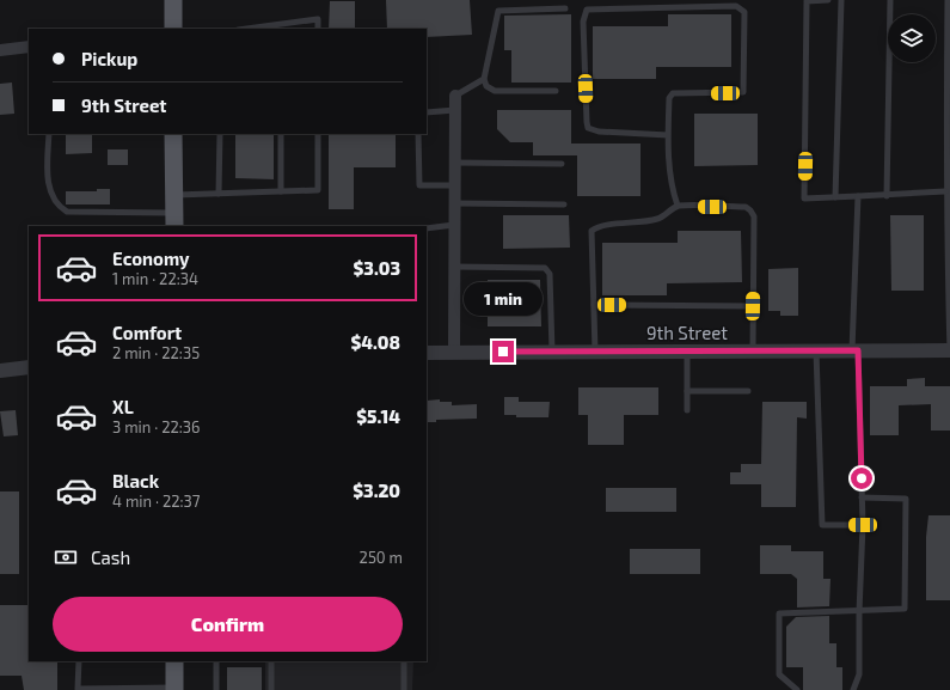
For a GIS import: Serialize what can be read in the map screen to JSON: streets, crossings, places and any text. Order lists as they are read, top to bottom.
{
  "streets": {
    "street": ["9th Street"]
  },
  "page": {
    "banner": ["Pickup", "9th Street"],
    "list": [
      {
        "name": "Economy",
        "note": "1 min · 22:34",
        "value": "$3.03"
      },
      {
        "name": "Comfort",
        "note": "2 min · 22:35",
        "value": "$4.08"
      },
      {
        "name": "XL",
        "note": "3 min · 22:36",
        "value": "$5.14"
      },
      {
        "name": "Black",
        "note": "4 min · 22:37",
        "value": "$3.20"
      }
    ],
    "bubble": "1 min",
    "pay": ["Cash", "250 m"],
    "buttons": "Confirm"
  }
}
